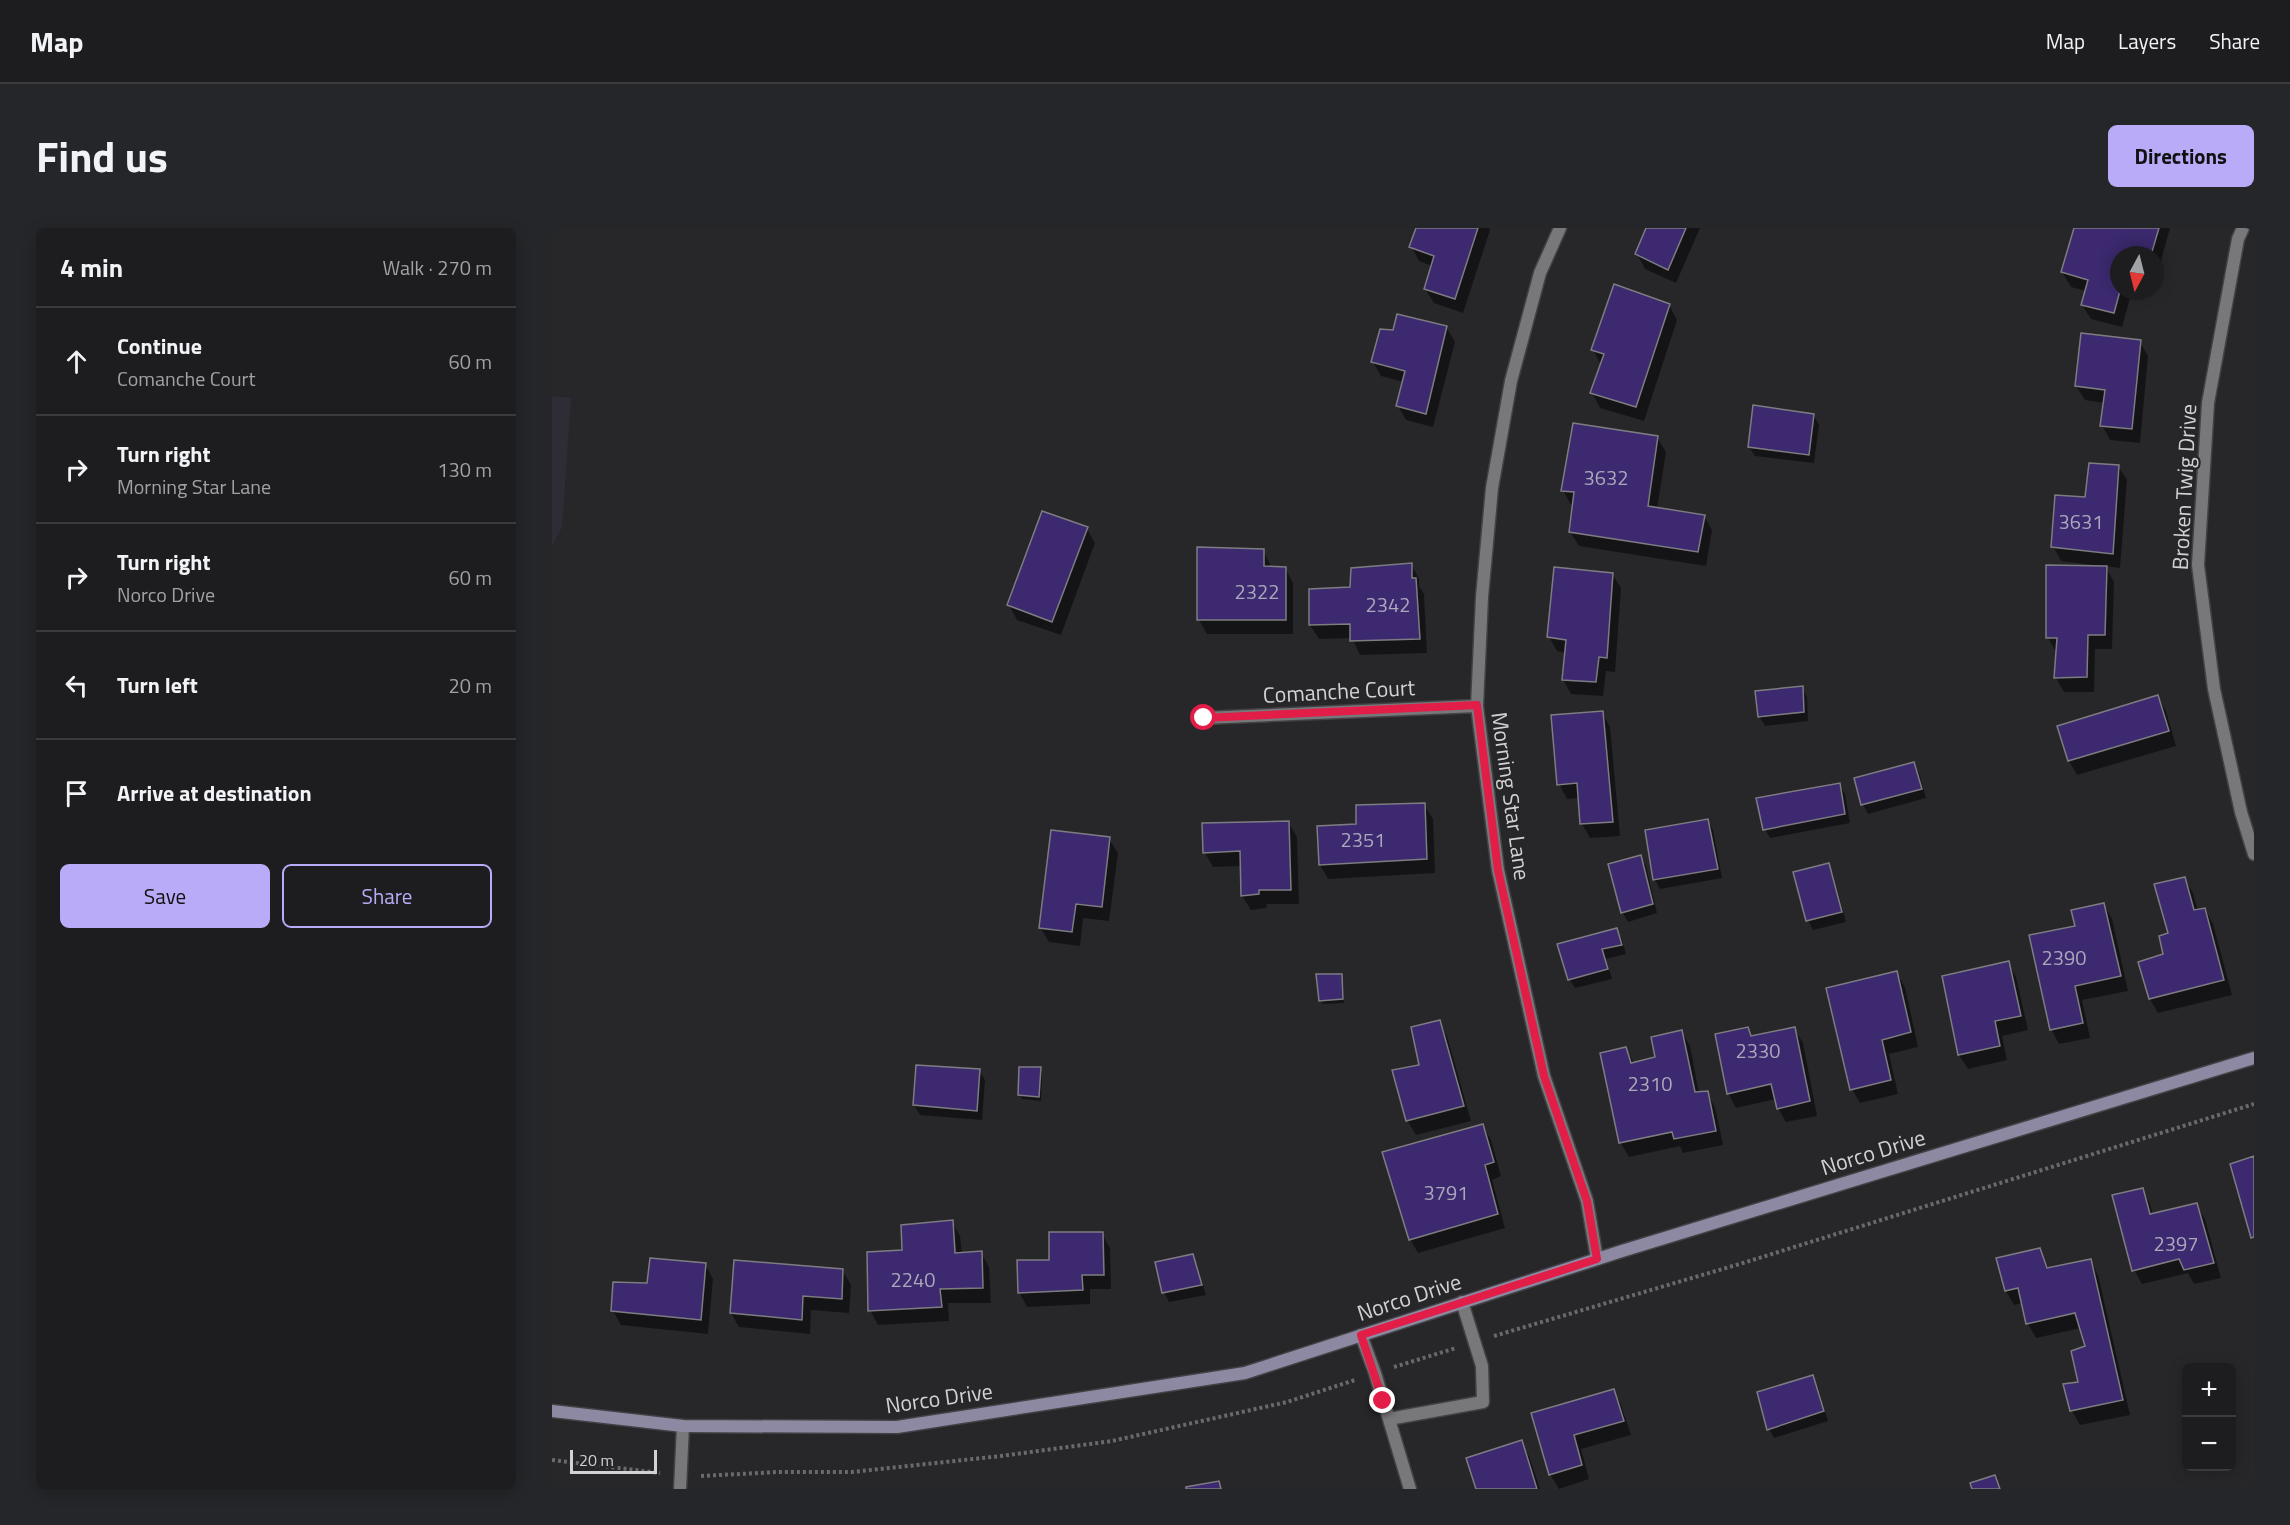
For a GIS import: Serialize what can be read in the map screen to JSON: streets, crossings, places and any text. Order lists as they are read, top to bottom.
{
  "streets": {
    "main road": ["Norco Drive"],
    "street": ["Broken Twig Drive", "Comanche Court", "Morning Star Lane"]
  },
  "crossings": [
    ["Comanche Court", "Morning Star Lane"],
    ["Morning Star Lane", "Norco Drive"]
  ],
  "house_numbers": [
    "3632",
    "3631",
    "2322",
    "2342",
    "2351",
    "2390",
    "2330",
    "2310",
    "3791",
    "2397",
    "2240"
  ],
  "scale_bar": "20 m",
  "north": "bottom",
  "page": {
    "header": "Map",
    "nav": ["Map", "Layers", "Share"],
    "title": "Find us",
    "buttons": [
      "Directions",
      ["Save", "Share"]
    ],
    "heading": ["4 min", "Walk · 270 m"],
    "list": [
      ["Continue", "Comanche Court", "60 m"],
      ["Turn right", "Morning Star Lane", "130 m"],
      ["Turn right", "Norco Drive", "60 m"],
      ["Turn left", "20 m"],
      "Arrive at destination"
    ],
    "map_buttons": ["+", "−"],
    "scale": "20 m"
  }
}
